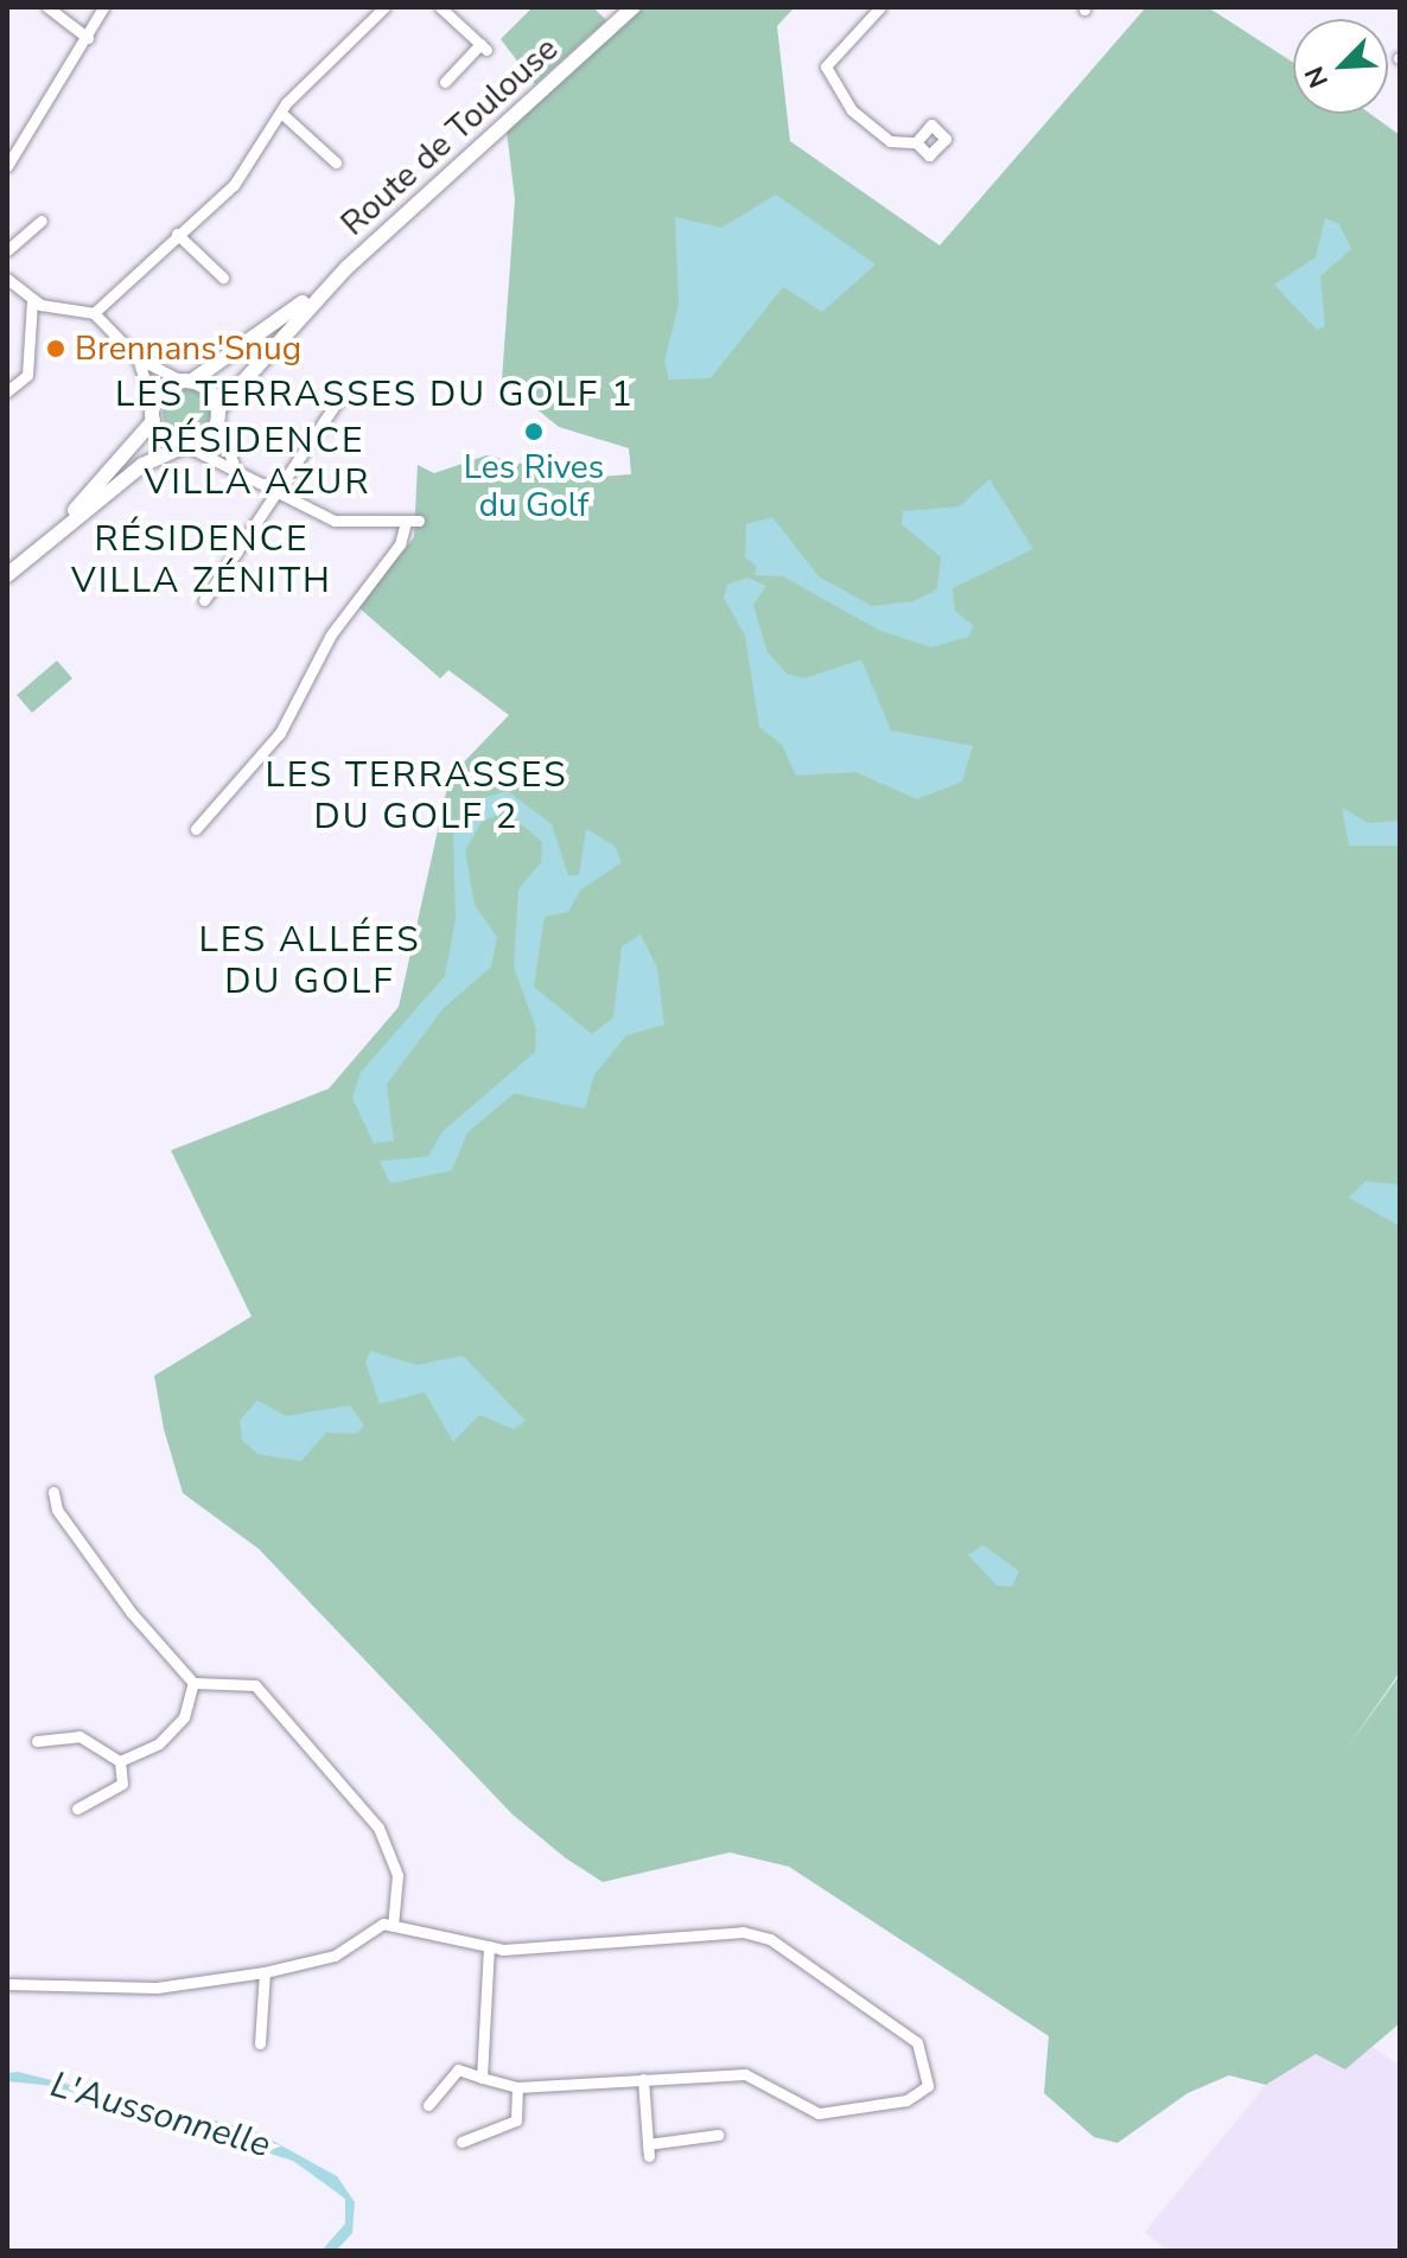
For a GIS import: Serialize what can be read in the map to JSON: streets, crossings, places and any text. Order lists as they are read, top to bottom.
{
  "streets": {
    "main road": ["Route de Toulouse"]
  },
  "districts": [
    "LES TERRASSES DU GOLF 1",
    "RÉSIDENCE VILLA AZUR",
    "RÉSIDENCE VILLA ZÉNITH",
    "LES TERRASSES DU GOLF 2",
    "LES ALLÉES DU GOLF"
  ],
  "water": ["L'Aussonnelle"],
  "places": ["Brennans'Snug", "Les Rives du Golf"],
  "north": "bottom left"
}
